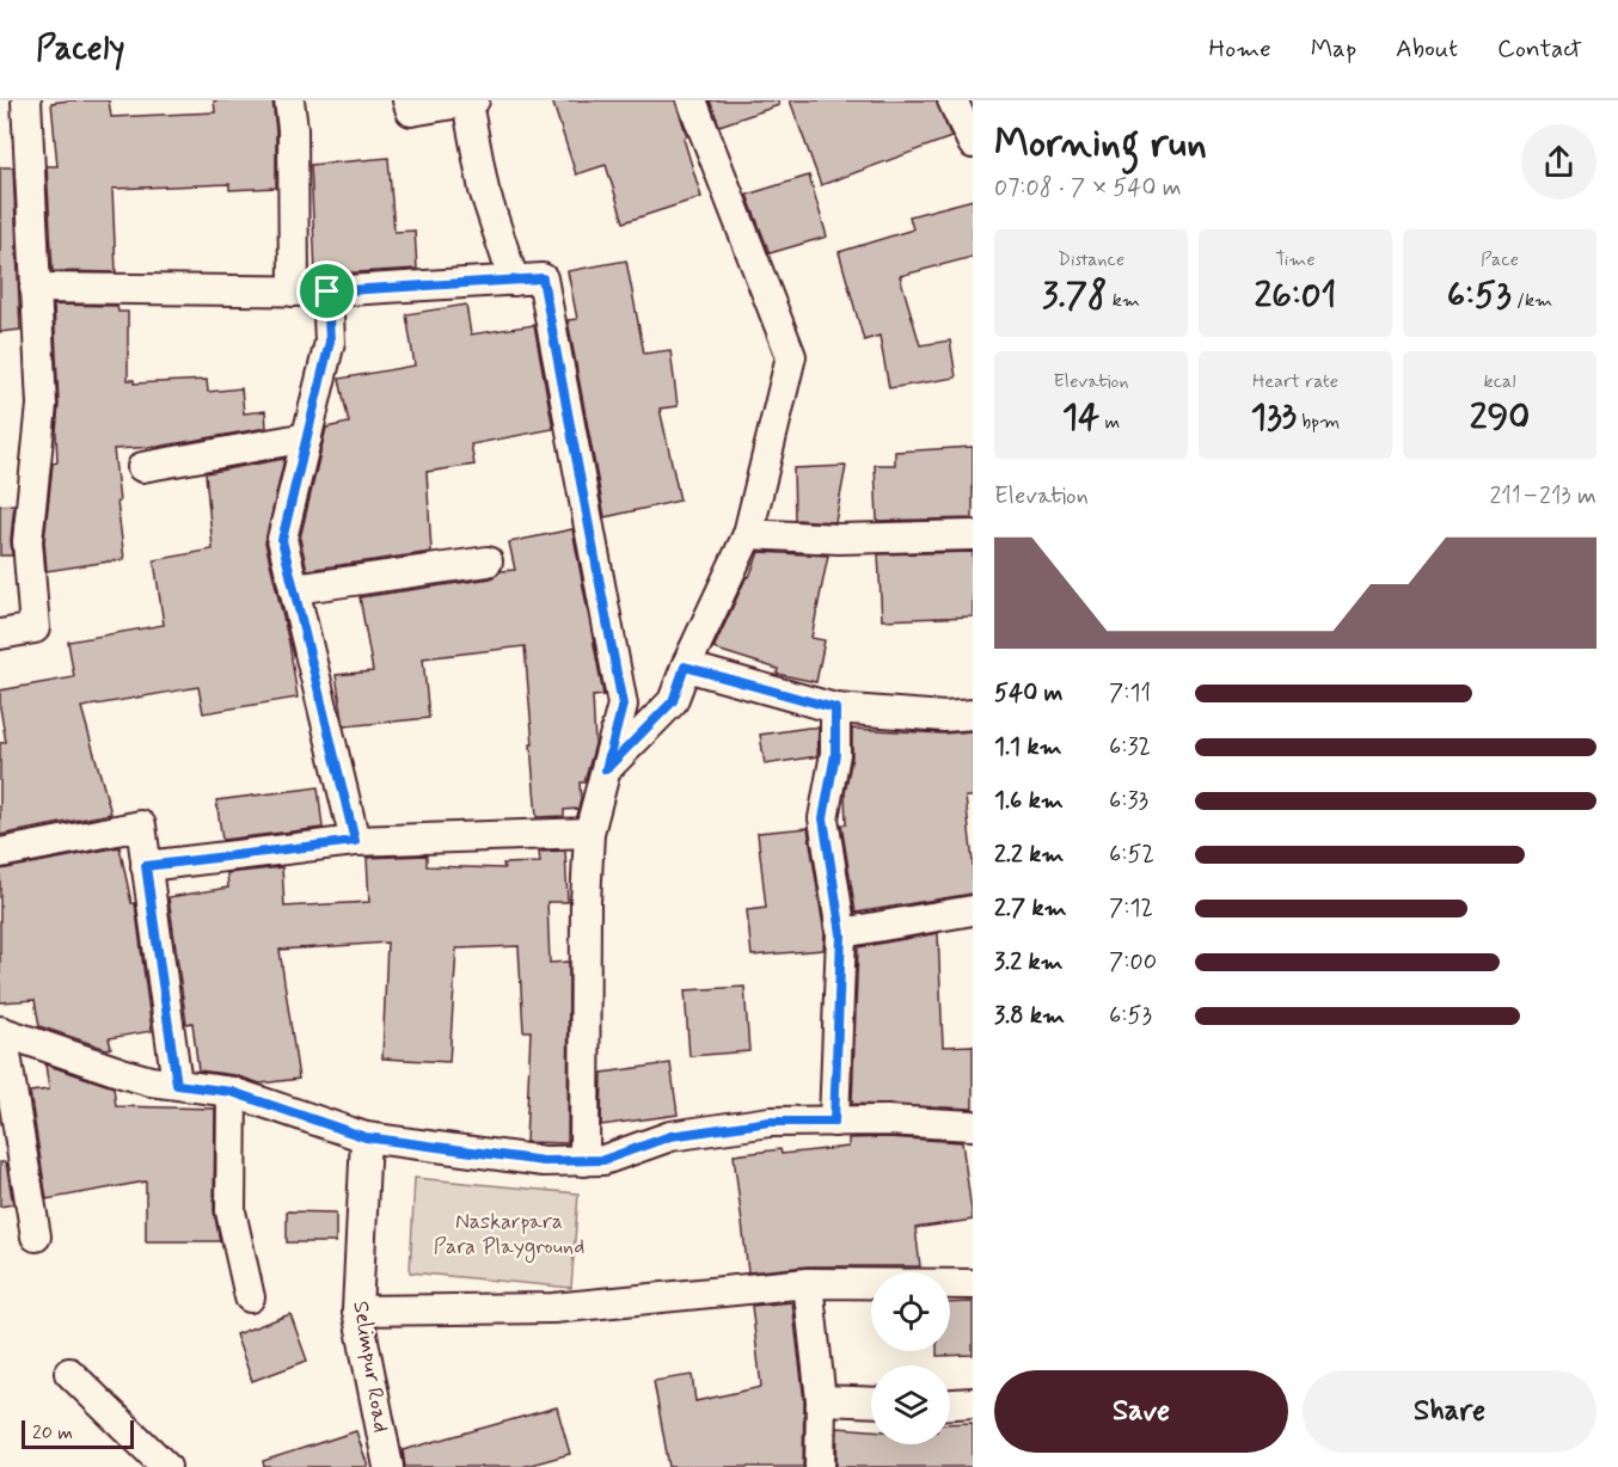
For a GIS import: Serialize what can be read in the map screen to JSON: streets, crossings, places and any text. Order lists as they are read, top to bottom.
{
  "streets": {
    "street": ["Selimpur Road"]
  },
  "parks": ["Naskarpara Para Playground"],
  "scale_bar": "20 m",
  "page": {
    "header": "Pacely",
    "nav": [
      "Home",
      "Map",
      "About",
      "Contact"
    ],
    "heading": ["Morning run", "07:08 · 7 × 540 m"],
    "stats": [
      ["Distance", "3.78 km"],
      ["Time", "26:01"],
      ["Pace", "6:53 /km"],
      ["Elevation", "14 m"],
      ["Heart rate", "133 bpm"],
      ["kcal", "290"]
    ],
    "chart": ["Elevation", "211–213 m"],
    "list": [
      {
        "name": "540 m",
        "note": "7:11"
      },
      {
        "name": "1.1 km",
        "note": "6:32"
      },
      {
        "name": "1.6 km",
        "note": "6:33"
      },
      {
        "name": "2.2 km",
        "note": "6:52"
      },
      {
        "name": "2.7 km",
        "note": "7:12"
      },
      {
        "name": "3.2 km",
        "note": "7:00"
      },
      {
        "name": "3.8 km",
        "note": "6:53"
      }
    ],
    "buttons": ["Save", "Share"],
    "scale": "20 m"
  }
}
